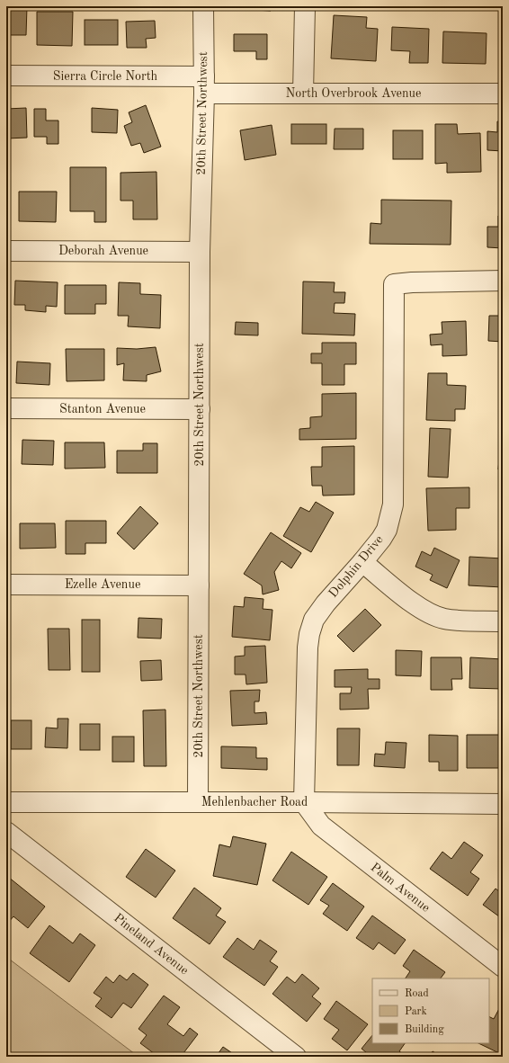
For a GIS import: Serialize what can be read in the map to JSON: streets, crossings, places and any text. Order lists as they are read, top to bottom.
{
  "streets": {
    "street": [
      "Sierra Circle North",
      "North Overbrook Avenue",
      "20th Street Northwest",
      "Deborah Avenue",
      "Stanton Avenue",
      "Dolphin Drive",
      "Ezelle Avenue",
      "Mehlenbacher Road",
      "Palm Avenue",
      "Pineland Avenue"
    ]
  },
  "crossings": [
    ["Sierra Circle North", "North Overbrook Avenue"],
    ["Sierra Circle North", "20th Street Northwest"],
    ["North Overbrook Avenue", "20th Street Northwest"],
    ["20th Street Northwest", "Deborah Avenue"],
    ["20th Street Northwest", "Stanton Avenue"],
    ["20th Street Northwest", "Ezelle Avenue"],
    ["20th Street Northwest", "Mehlenbacher Road"],
    ["Dolphin Drive", "Mehlenbacher Road"],
    ["Dolphin Drive", "Palm Avenue"],
    ["Mehlenbacher Road", "Palm Avenue"]
  ],
  "legend": ["Road", "Park", "Building"]
}
